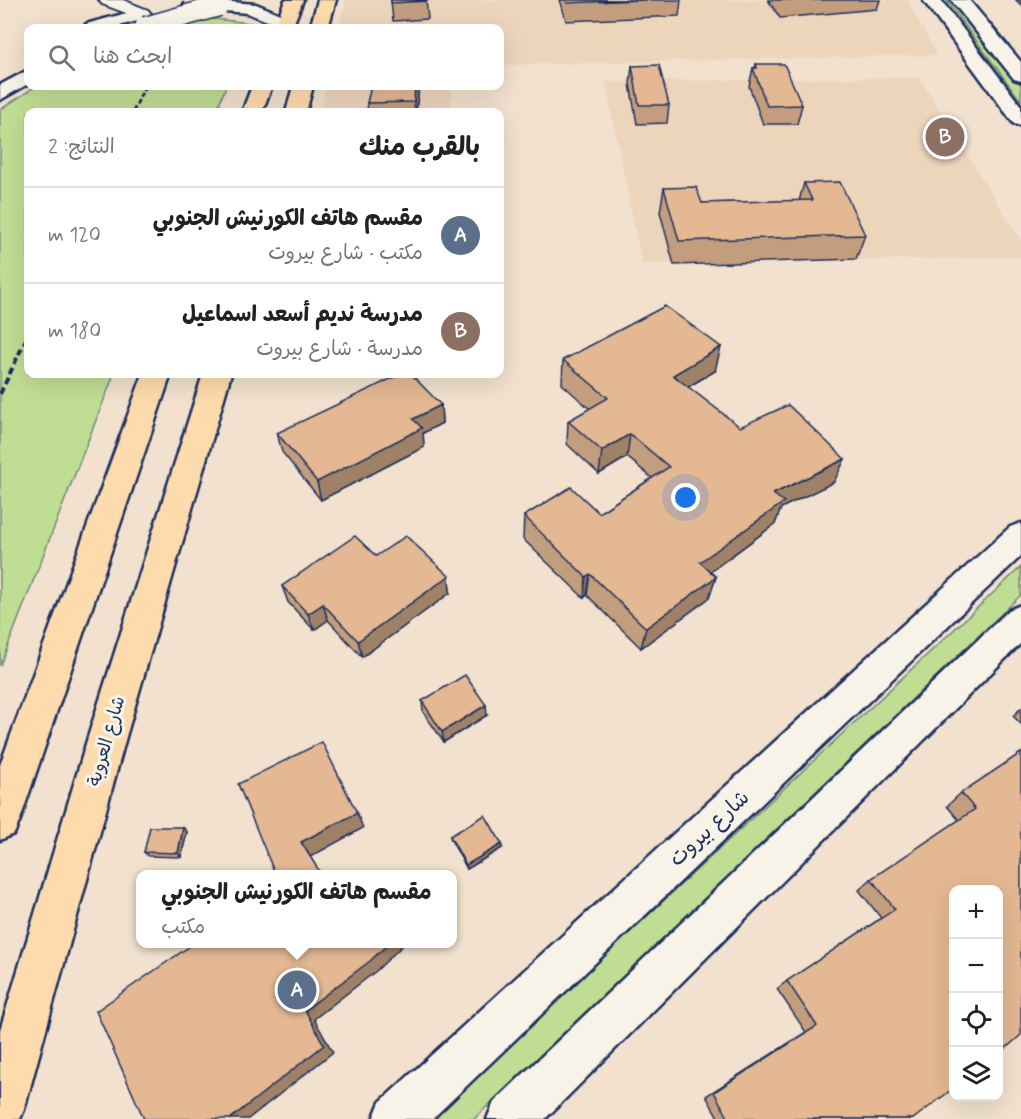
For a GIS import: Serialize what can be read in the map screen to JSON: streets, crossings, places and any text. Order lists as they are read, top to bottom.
{
  "streets": {
    "main road": ["شارع العروبة", "شارع بيروت"]
  },
  "page": {
    "search": "ابحث هنا",
    "heading": ["بالقرب منك", "النتائج: 2"],
    "pins": ["B", "A"],
    "list": [
      {
        "mark": "A",
        "name": "مقسم هاتف الكورنيش الجنوبي",
        "note": "مكتب · شارع بيروت",
        "value": "120 m"
      },
      {
        "mark": "B",
        "name": "مدرسة نديم أسعد اسماعيل",
        "note": "مدرسة · شارع بيروت",
        "value": "180 m"
      }
    ],
    "popup": ["مقسم هاتف الكورنيش الجنوبي", "مكتب"],
    "map_buttons": ["+", "−"]
  }
}
